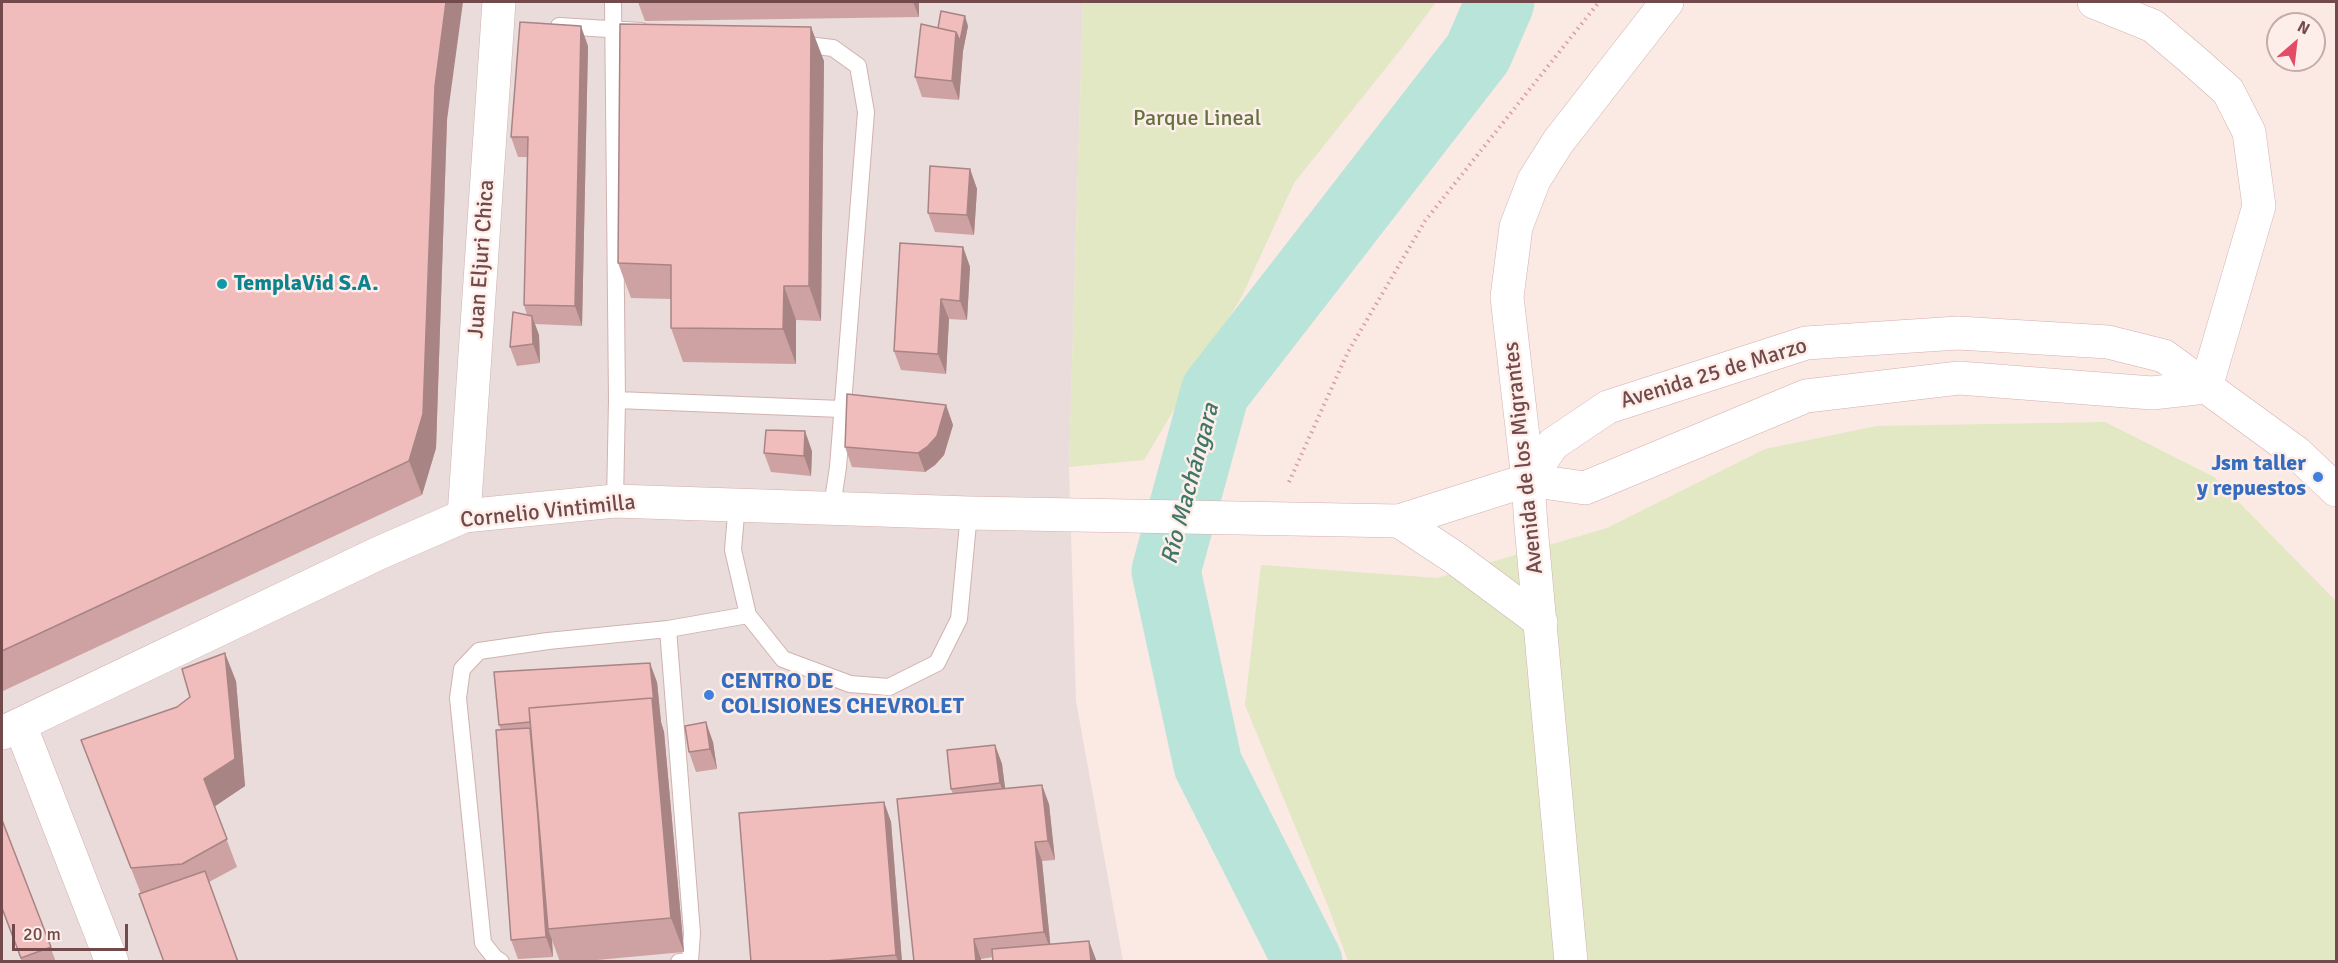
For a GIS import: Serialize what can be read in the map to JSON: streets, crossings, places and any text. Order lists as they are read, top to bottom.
{
  "streets": {
    "main road": [
      "Juan Eljuri Chica",
      "Avenida 25 de Marzo",
      "Avenida de los Migrantes",
      "Cornelio Vintimilla"
    ]
  },
  "crossings": [
    ["Juan Eljuri Chica", "Cornelio Vintimilla"],
    ["Avenida 25 de Marzo", "Avenida de los Migrantes"]
  ],
  "water": ["Río Machángara"],
  "parks": ["Parque Lineal"],
  "places": ["TemplaVid S.A.", "Jsm taller y repuestos", "CENTRO DE COLISIONES CHEVROLET"],
  "scale_bar": "20 m",
  "north": "top right"
}
